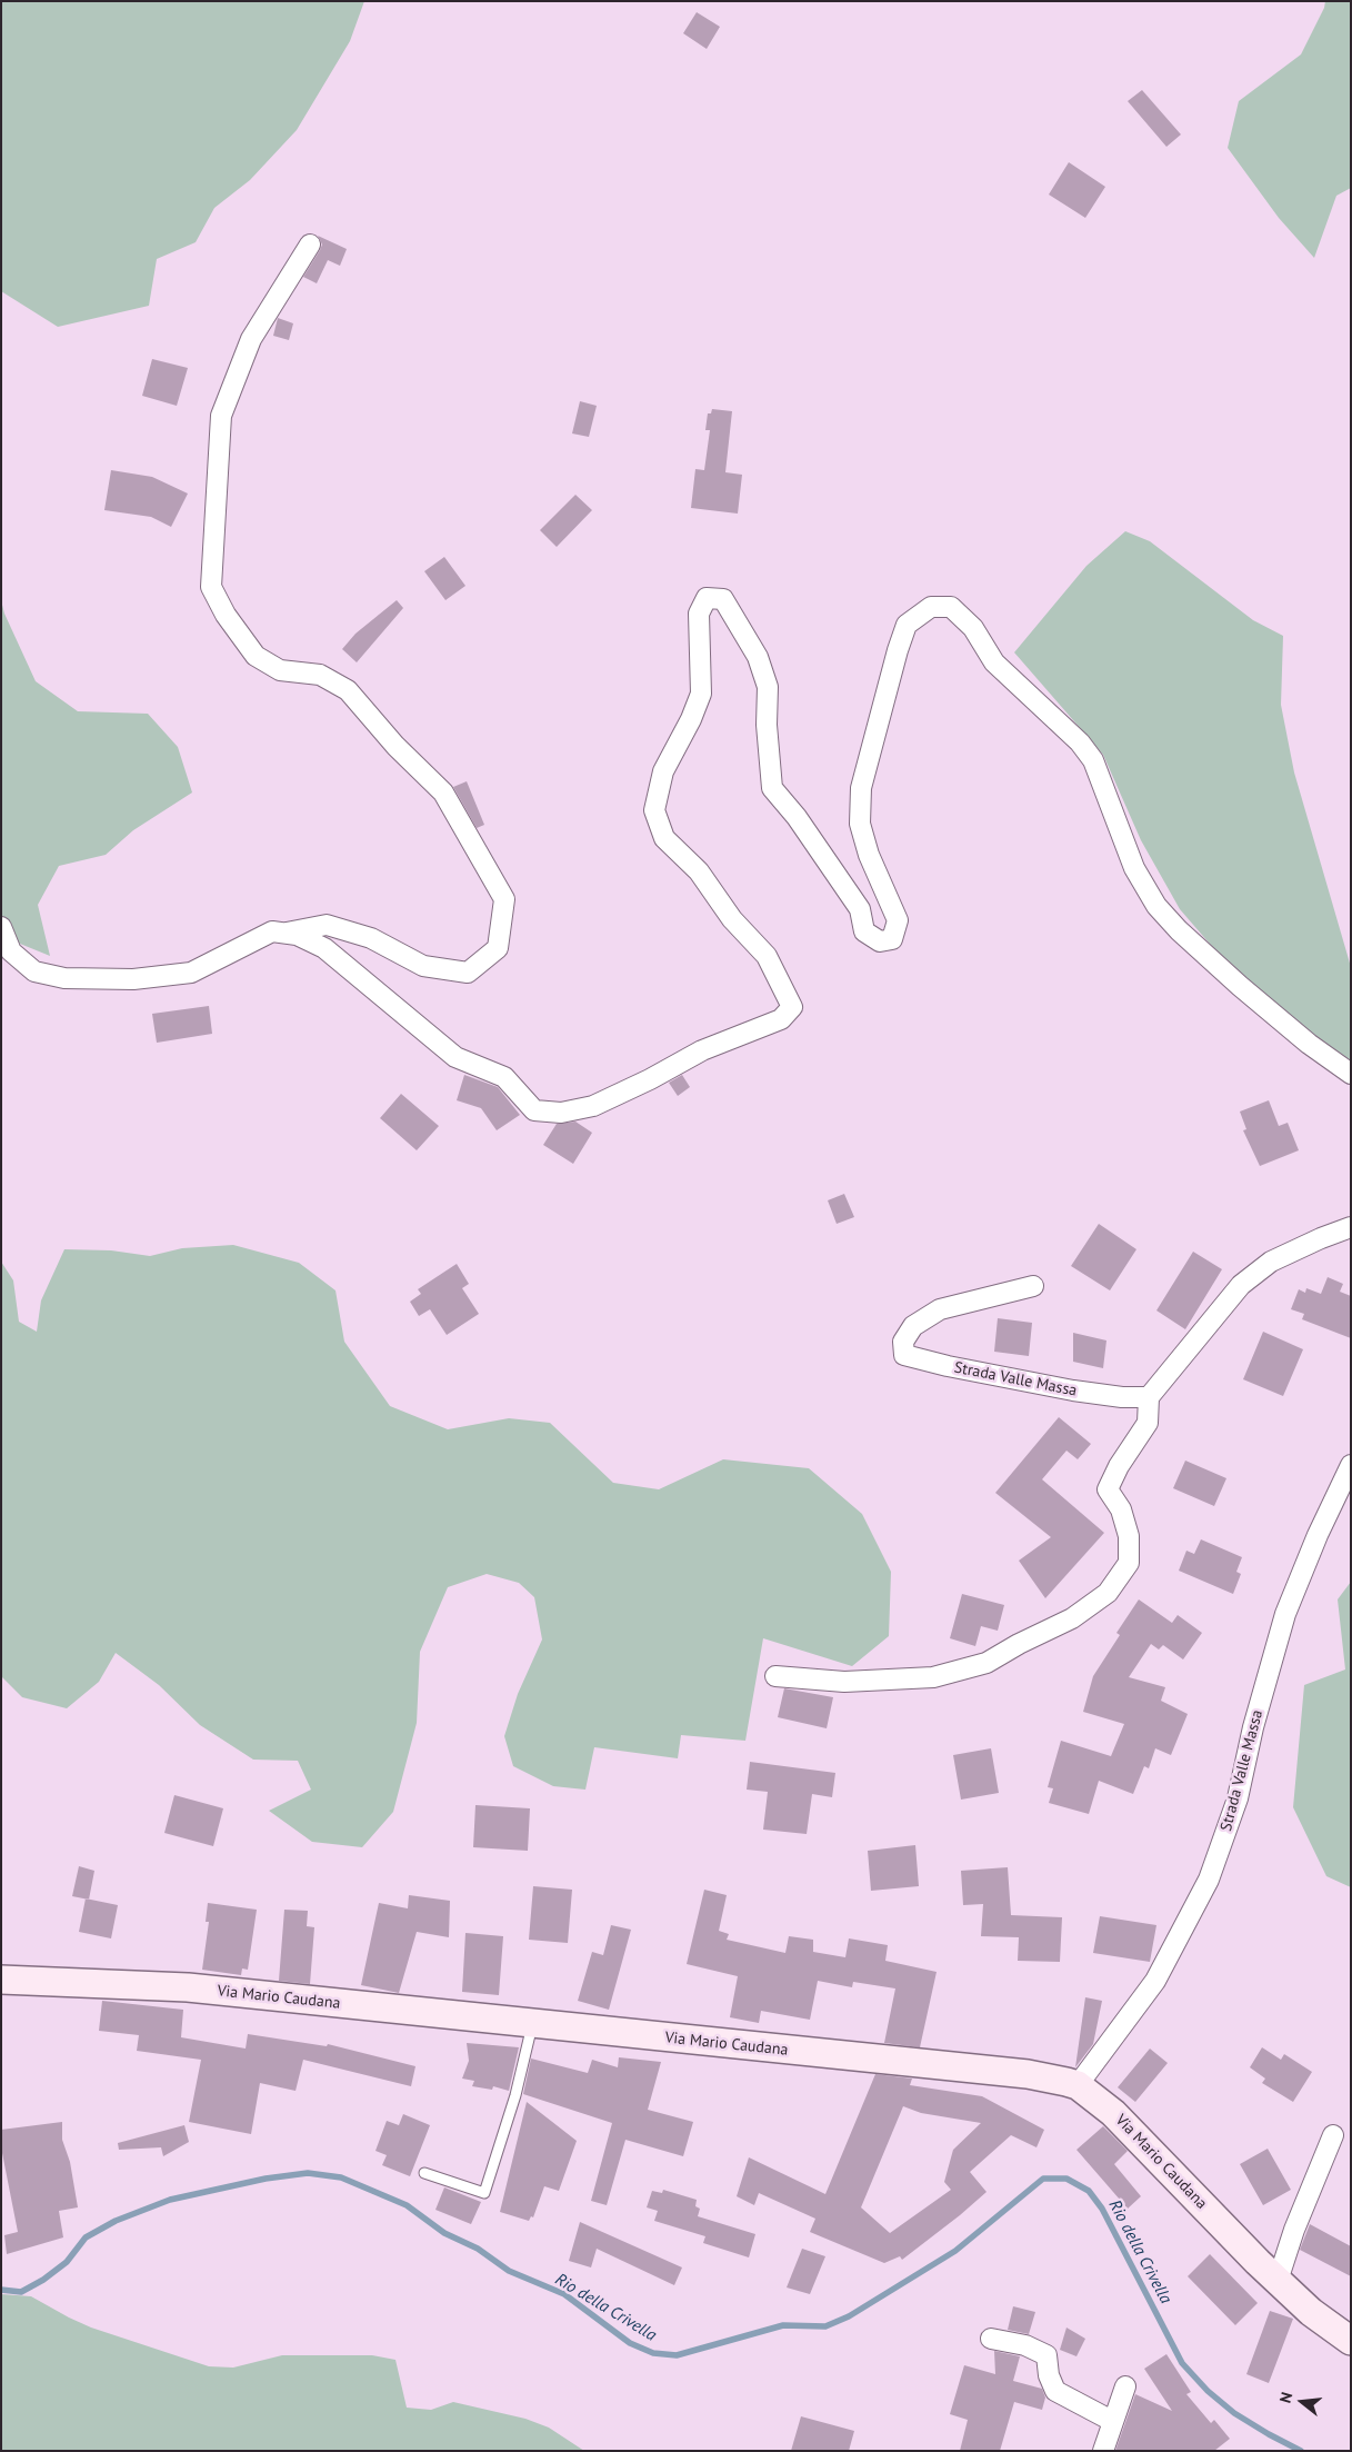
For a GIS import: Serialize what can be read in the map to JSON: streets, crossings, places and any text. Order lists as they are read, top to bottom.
{
  "streets": {
    "main road": ["Via Mario Caudana"],
    "street": ["Strada Valle Massa"]
  },
  "crossings": [
    ["Strada Valle Massa", "Via Mario Caudana"]
  ],
  "water": ["Rio della Crivella"],
  "north": "left"
}
